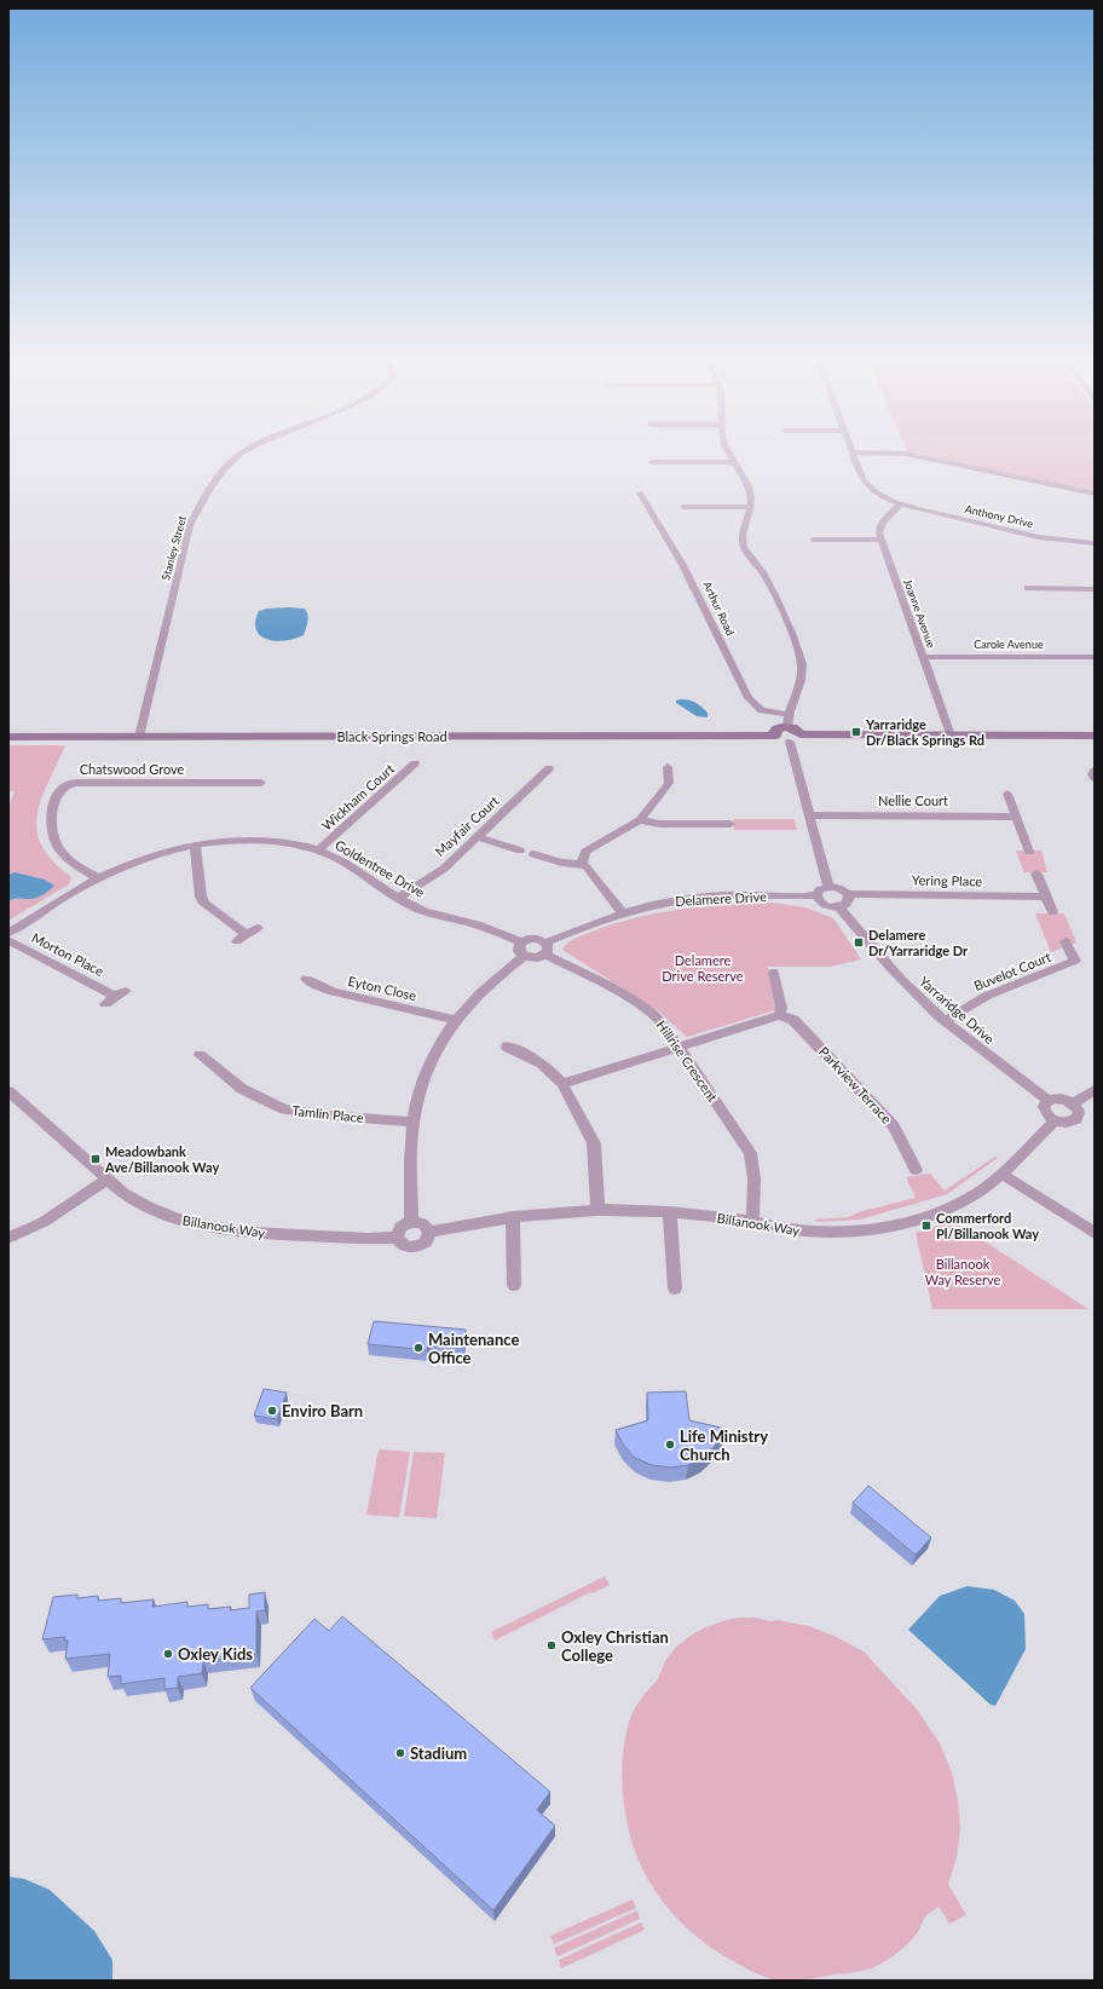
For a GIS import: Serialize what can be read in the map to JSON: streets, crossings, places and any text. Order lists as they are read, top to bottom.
{
  "streets": {
    "main road": ["Black Springs Road"],
    "street": [
      "Anthony Drive",
      "Stanley Street",
      "Arthur Road",
      "Joanne Avenue",
      "Carole Avenue",
      "Chatswood Grove",
      "Wickham Court",
      "Nellie Court",
      "Mayfair Court",
      "Goldentree Drive",
      "Yering Place",
      "Delamere Drive",
      "Morton Place",
      "Buvelot Court",
      "Eyton Close",
      "Yarraridge Drive",
      "Hillrise Crescent",
      "Parkview Terrace",
      "Tamlin Place",
      "Billanook Way"
    ]
  },
  "crossings": [
    ["Stanley Street", "Black Springs Road"],
    ["Joanne Avenue", "Carole Avenue"],
    ["Chatswood Grove", "Goldentree Drive"],
    ["Wickham Court", "Goldentree Drive"],
    ["Mayfair Court", "Goldentree Drive"],
    ["Yering Place", "Delamere Drive"],
    ["Yering Place", "Yarraridge Drive"],
    ["Delamere Drive", "Yarraridge Drive"],
    ["Delamere Drive", "Hillrise Crescent"],
    ["Buvelot Court", "Yarraridge Drive"],
    ["Yarraridge Drive", "Billanook Way"],
    ["Hillrise Crescent", "Billanook Way"]
  ],
  "parks": ["Delamere Drive Reserve", "Billanook Way Reserve"],
  "places": {
    "transit": [
      "Yarraridge Dr/Black Springs Rd",
      "Delamere Dr/Yarraridge Dr",
      "Meadowbank Ave/Billanook Way",
      "Commerford Pl/Billanook Way"
    ],
    "other": [
      "Maintenance Office",
      "Enviro Barn",
      "Life Ministry Church",
      "Oxley Christian College",
      "Oxley Kids",
      "Stadium"
    ]
  }
}
